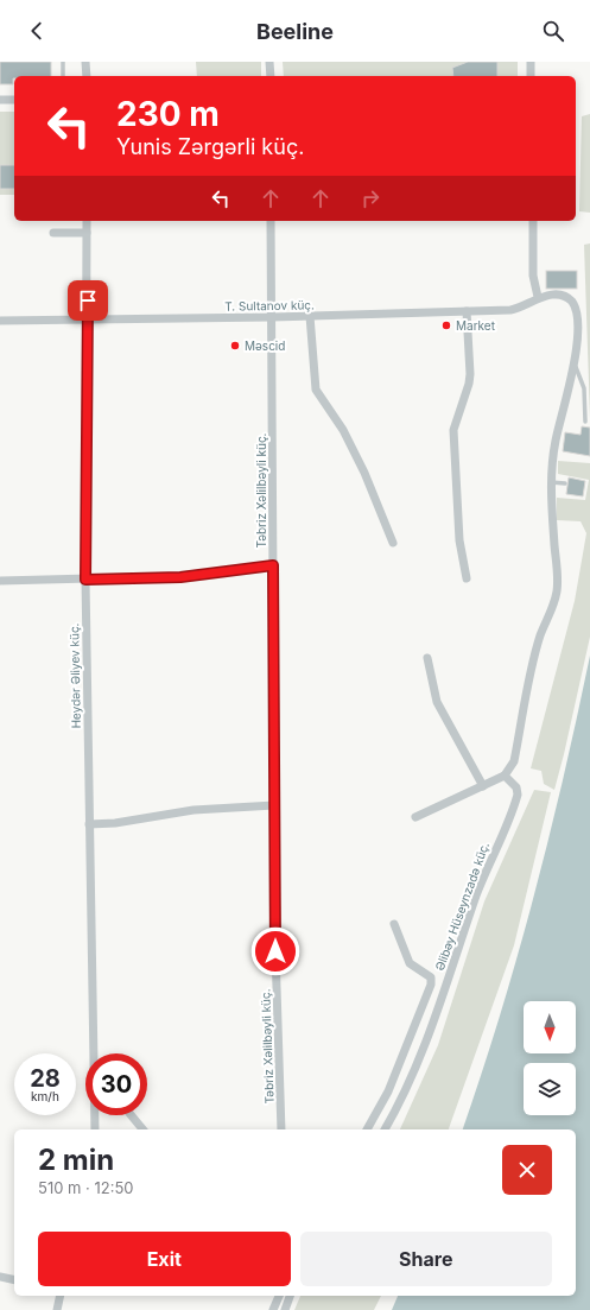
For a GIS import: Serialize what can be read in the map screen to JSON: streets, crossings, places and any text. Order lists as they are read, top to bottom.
{
  "streets": {
    "street": [
      "T. Sultanov küç.",
      "Təbriz Xəlilbəyli küç.",
      "Heydər Əliyev küç.",
      "Əlibəy Hüseynzadə küç."
    ]
  },
  "crossings": [
    ["T. Sultanov küç.", "Təbriz Xəlilbəyli küç."],
    ["T. Sultanov küç.", "Heydər Əliyev küç."]
  ],
  "places": ["Market", "Məscid"],
  "north": "bottom",
  "page": {
    "header": "Beeline",
    "turn": ["230 m", "Yunis Zərgərli küç."],
    "speed": "28 km/h",
    "limit": "30",
    "heading": ["2 min", "510 m · 12:50"],
    "buttons": ["Exit", "Share"]
  }
}
